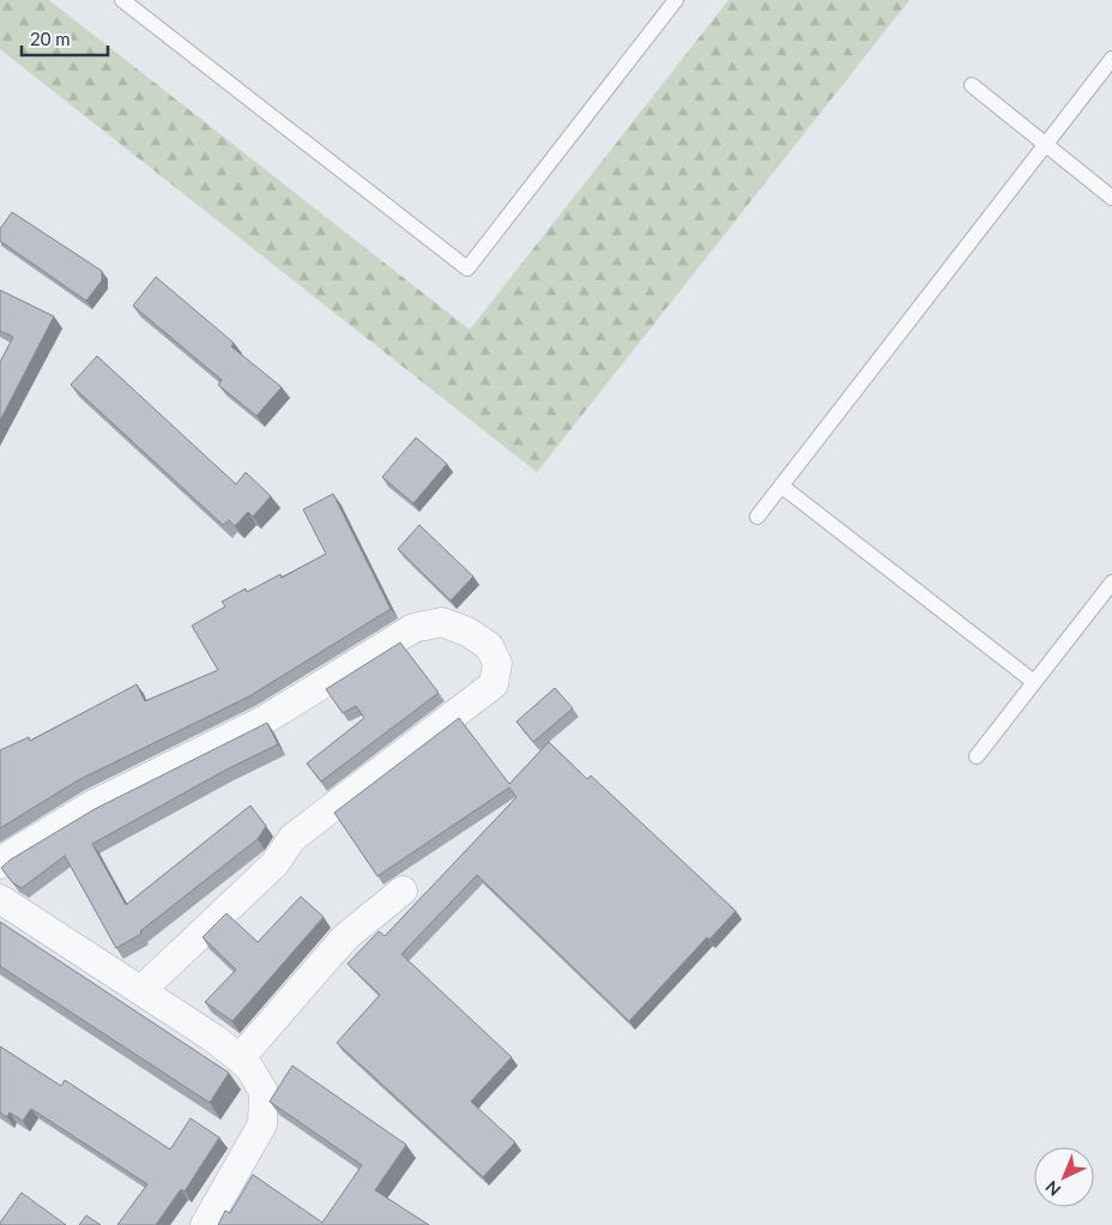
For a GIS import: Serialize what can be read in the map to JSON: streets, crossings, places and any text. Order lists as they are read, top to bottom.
{
  "scale_bar": "20 m",
  "north": "bottom left"
}
